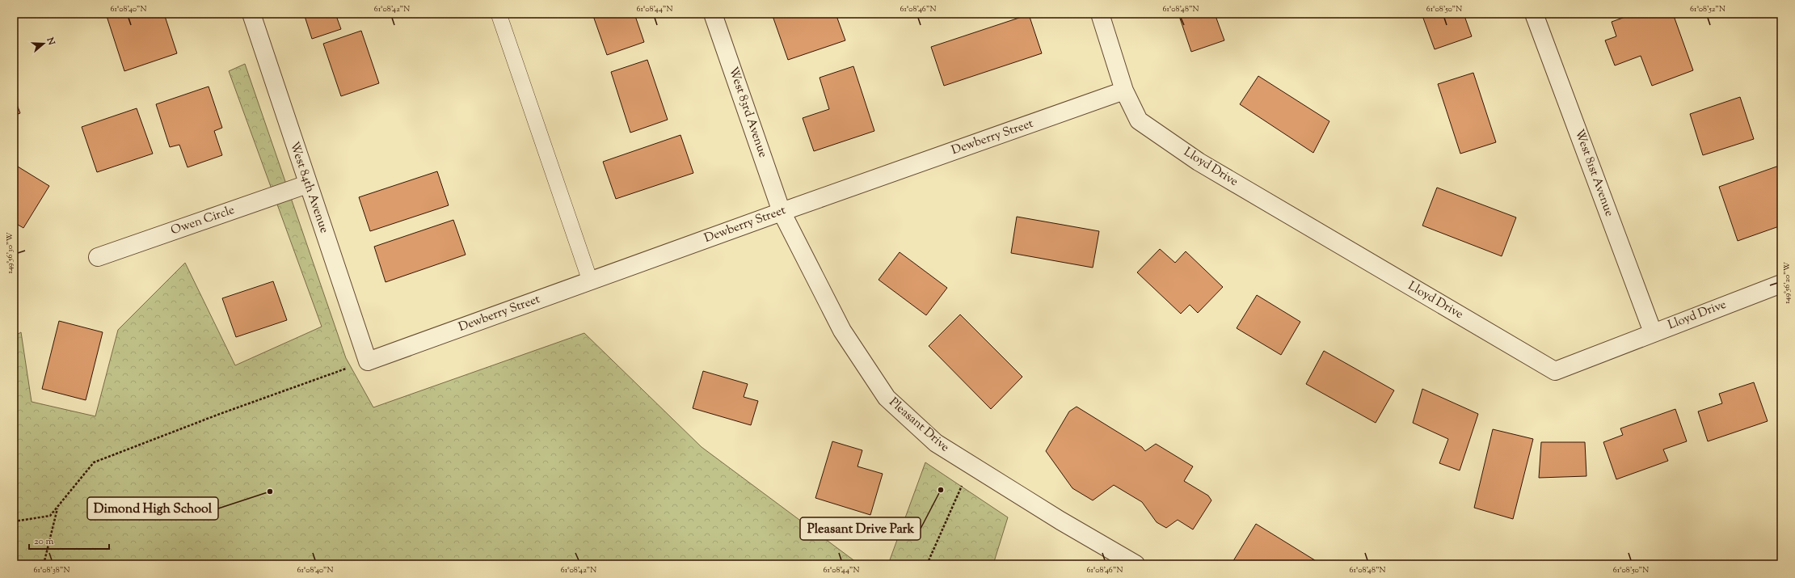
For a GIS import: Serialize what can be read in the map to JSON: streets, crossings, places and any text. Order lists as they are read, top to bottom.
{
  "streets": {
    "street": [
      "West 83rd Avenue",
      "Dewberry Street",
      "Lloyd Drive",
      "West 81st Avenue",
      "West 84th Avenue",
      "Owen Circle",
      "Pleasant Drive"
    ]
  },
  "crossings": [
    ["West 83rd Avenue", "Dewberry Street"],
    ["West 83rd Avenue", "Pleasant Drive"],
    ["Dewberry Street", "Lloyd Drive"],
    ["Dewberry Street", "West 84th Avenue"],
    ["Dewberry Street", "Pleasant Drive"],
    ["Lloyd Drive", "West 81st Avenue"],
    ["West 84th Avenue", "Owen Circle"]
  ],
  "places": ["Pleasant Drive Park", "Dimond High School"],
  "scale_bar": "20 m",
  "north": "right",
  "coordinates": [
    "61°08'40\"N",
    "61°08'42\"N",
    "61°08'44\"N",
    "61°08'46\"N",
    "61°08'48\"N",
    "61°08'50\"N",
    "61°08'52\"N",
    "149°56'30\"W",
    "149°56'20\"W",
    "61°08'38\"N"
  ]
}
